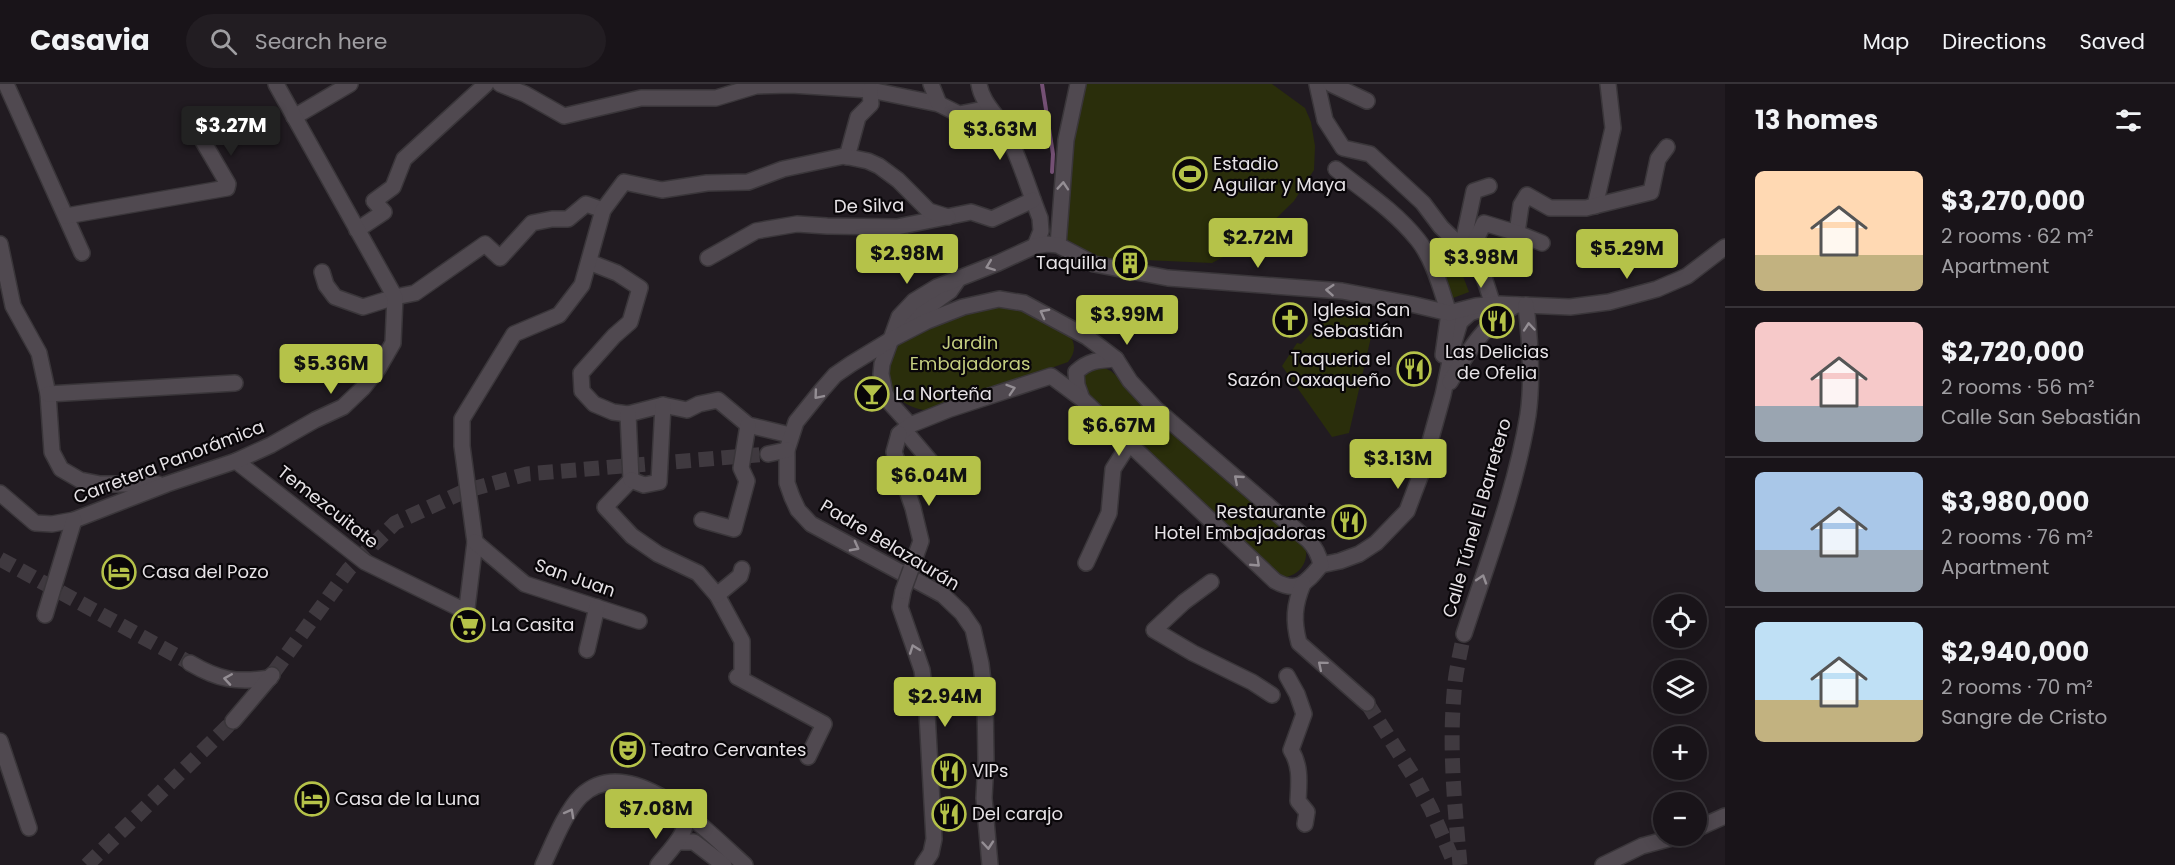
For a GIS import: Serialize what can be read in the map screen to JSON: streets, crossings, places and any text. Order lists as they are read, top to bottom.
{
  "streets": {
    "street": [
      "De Silva",
      "Carretera Panorámica",
      "Temezcuitate",
      "Calle Túnel El Barretero",
      "Padre Belazaurán",
      "San Juan"
    ]
  },
  "crossings": [
    ["Carretera Panorámica", "Temezcuitate"],
    ["Temezcuitate", "San Juan"]
  ],
  "one_way": ["Calle Túnel El Barretero", "Padre Belazaurán"],
  "parks": ["Jardin Embajadoras"],
  "places": {
    "sports": ["Estadio Aguilar y Maya"],
    "building": ["Taquilla"],
    "church": ["Iglesia San Sebastián"],
    "restaurant": [
      "Las Delicias de Ofelia",
      "Taqueria el Sazón Oaxaqueño",
      "Restaurante Hotel Embajadoras",
      "VIPs",
      "Del carajo"
    ],
    "bar": ["La Norteña"],
    "hotel": ["Casa del Pozo", "Casa de la Luna"],
    "supermarket": ["La Casita"],
    "theatre": ["Teatro Cervantes"]
  },
  "page": {
    "header": "Casavia",
    "search": "Search here",
    "nav": ["Map", "Directions", "Saved"],
    "heading": "13 homes",
    "price": [
      "$3.27M",
      "$3.63M",
      "$2.72M",
      "$5.29M",
      "$2.98M",
      "$3.98M",
      "$3.99M",
      "$5.36M",
      "$6.67M",
      "$3.13M",
      "$6.04M",
      "$2.94M",
      "$7.08M"
    ],
    "list": [
      {
        "name": "$3,270,000",
        "note": "2 rooms · 62 m² · Apartment"
      },
      {
        "name": "$2,720,000",
        "note": "2 rooms · 56 m² · Calle San Sebastián"
      },
      {
        "name": "$3,980,000",
        "note": "2 rooms · 76 m² · Apartment"
      },
      {
        "name": "$2,940,000",
        "note": "2 rooms · 70 m² · Sangre de Cristo"
      }
    ],
    "map_buttons": ["+", "−"]
  }
}
